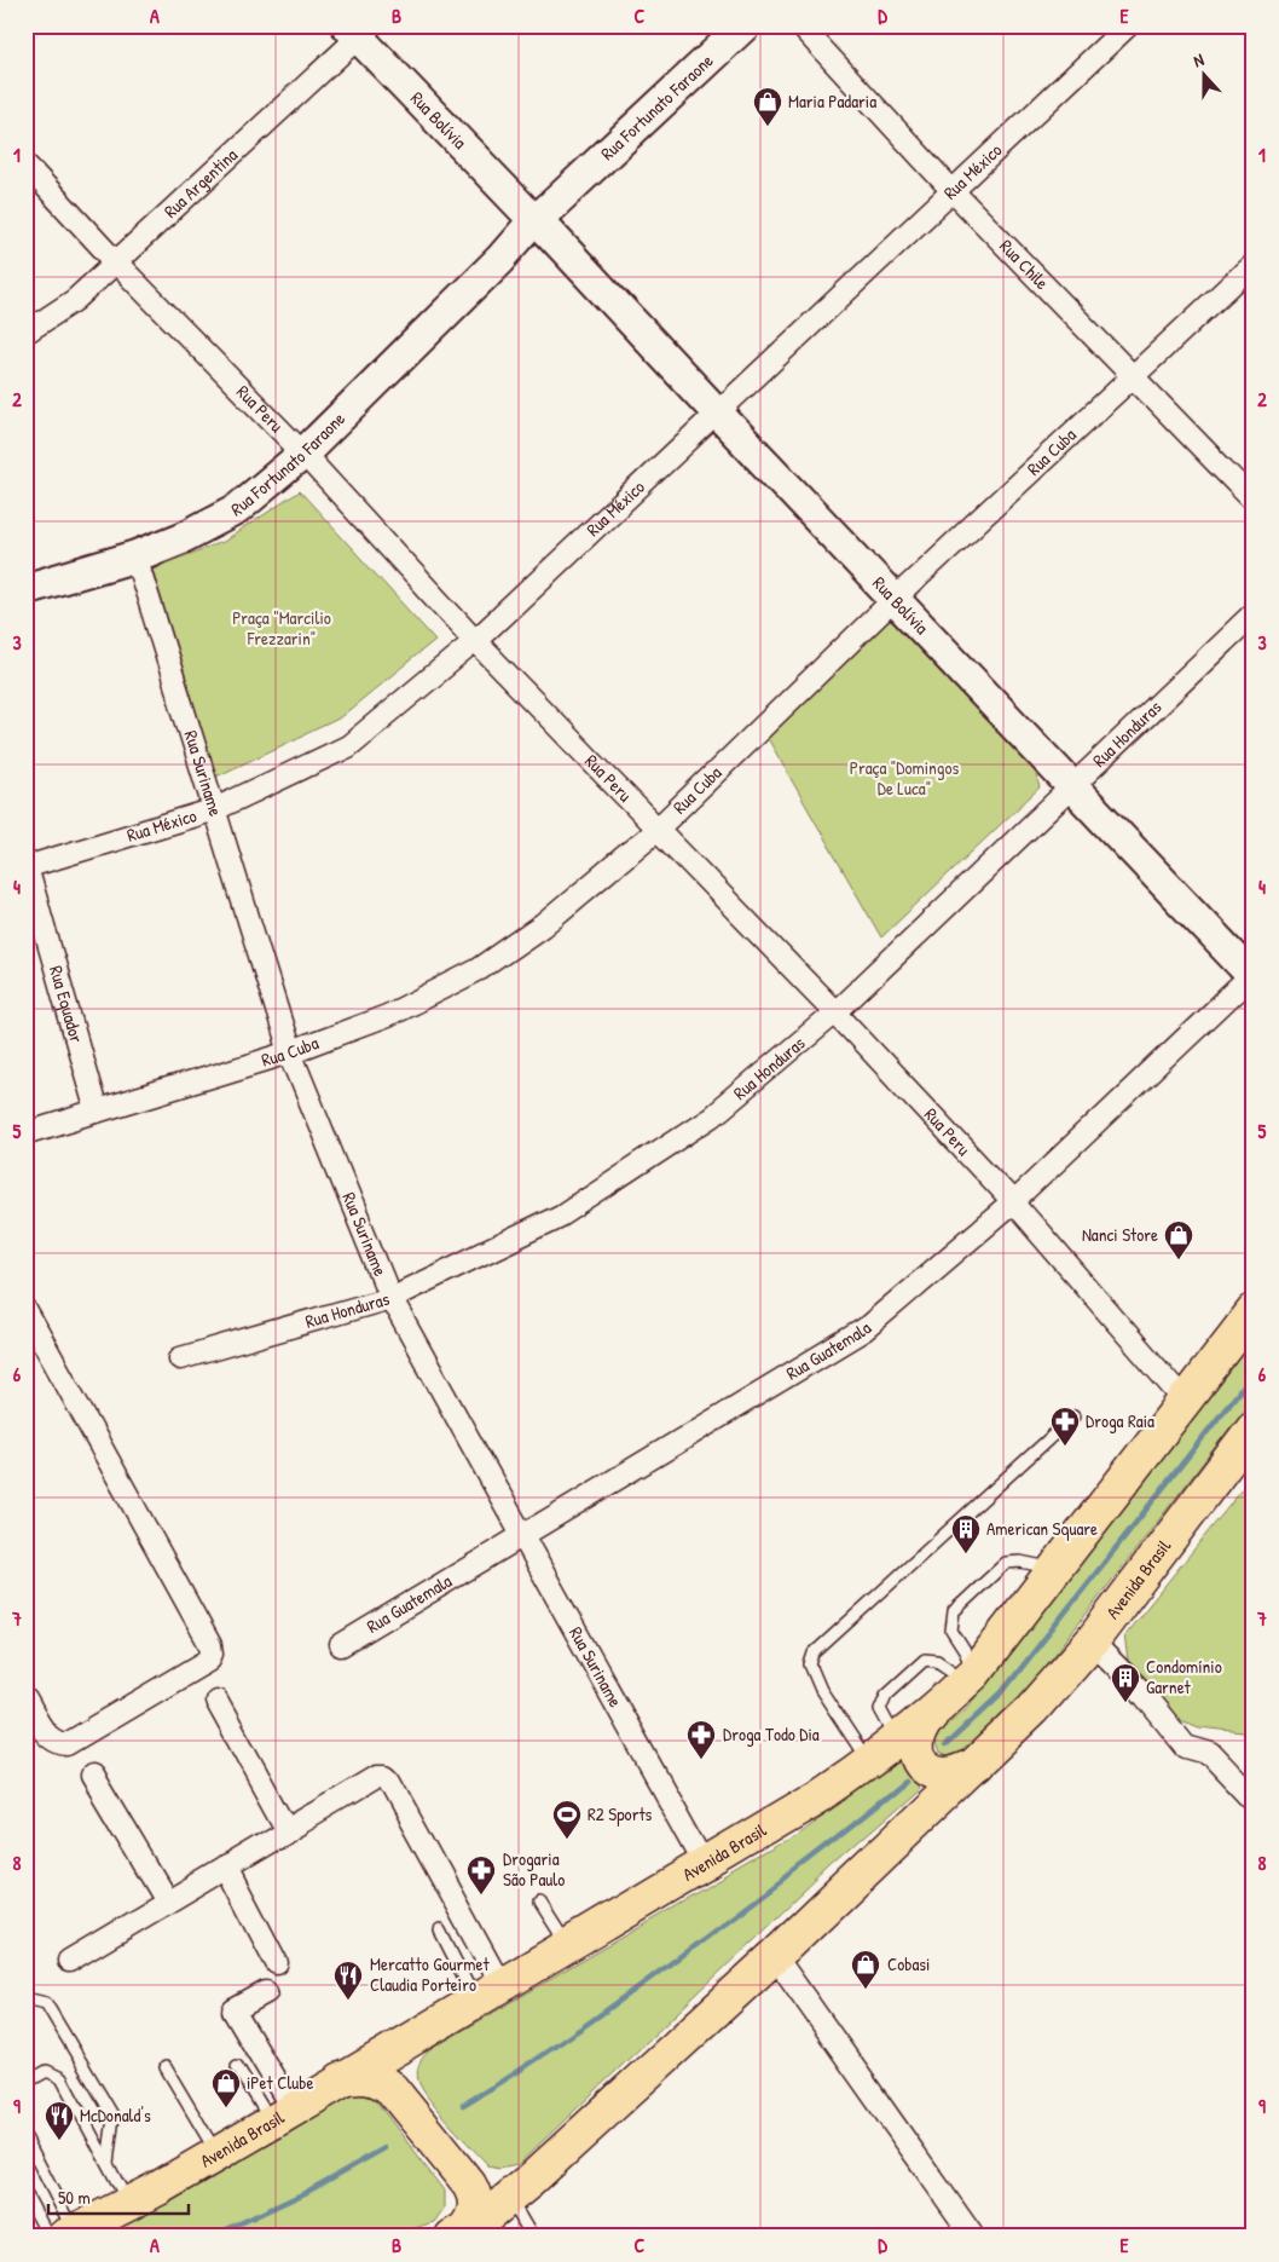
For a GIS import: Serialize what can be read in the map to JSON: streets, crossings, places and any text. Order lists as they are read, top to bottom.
{
  "streets": {
    "main road": ["Rua Fortunato Faraone", "Rua Bolívia", "Avenida Brasil"],
    "street": [
      "Rua México",
      "Rua Argentina",
      "Rua Chile",
      "Rua Peru",
      "Rua Cuba",
      "Rua Honduras",
      "Rua Suriname",
      "Rua Equador",
      "Rua Guatemala"
    ]
  },
  "crossings": [
    ["Rua Fortunato Faraone", "Rua Bolívia"],
    ["Rua Fortunato Faraone", "Rua Peru"],
    ["Rua Fortunato Faraone", "Rua Suriname"],
    ["Rua Bolívia", "Rua México"],
    ["Rua Bolívia", "Rua Argentina"],
    ["Rua Bolívia", "Rua Cuba"],
    ["Rua Bolívia", "Rua Honduras"],
    ["Rua Bolívia", "Rua Guatemala"],
    ["Rua México", "Rua Chile"],
    ["Rua México", "Rua Peru"],
    ["Rua México", "Rua Suriname"],
    ["Rua México", "Rua Equador"],
    ["Rua Argentina", "Rua Peru"],
    ["Rua Chile", "Rua Cuba"],
    ["Rua Peru", "Rua Cuba"],
    ["Rua Peru", "Rua Honduras"],
    ["Rua Peru", "Rua Guatemala"],
    ["Rua Peru", "Avenida Brasil"],
    ["Rua Cuba", "Rua Suriname"],
    ["Rua Cuba", "Rua Equador"],
    ["Rua Honduras", "Rua Suriname"],
    ["Rua Suriname", "Rua Guatemala"],
    ["Rua Suriname", "Avenida Brasil"]
  ],
  "parks": ["Praça \"Marcilio Frezzarin\"", "Praça \"Domingos De Luca\""],
  "places": {
    "shop": [
      "Maria Padaria",
      "Nanci Store",
      "Cobasi",
      "iPet Clube"
    ],
    "pharmacy": ["Droga Raia", "Droga Todo Dia", "Drogaria São Paulo"],
    "building": ["American Square", "Condomínio Garnet"],
    "sports": ["R2 Sports"],
    "restaurant": ["Mercatto Gourmet Claudia Porteiro", "McDonald's"]
  },
  "scale_bar": "50 m",
  "north": "top",
  "grid": {
    "columns": [
      "A",
      "B",
      "C",
      "D",
      "E"
    ],
    "rows": [
      "1",
      "2",
      "3",
      "4",
      "5",
      "6",
      "7",
      "8",
      "9"
    ]
  }
}
